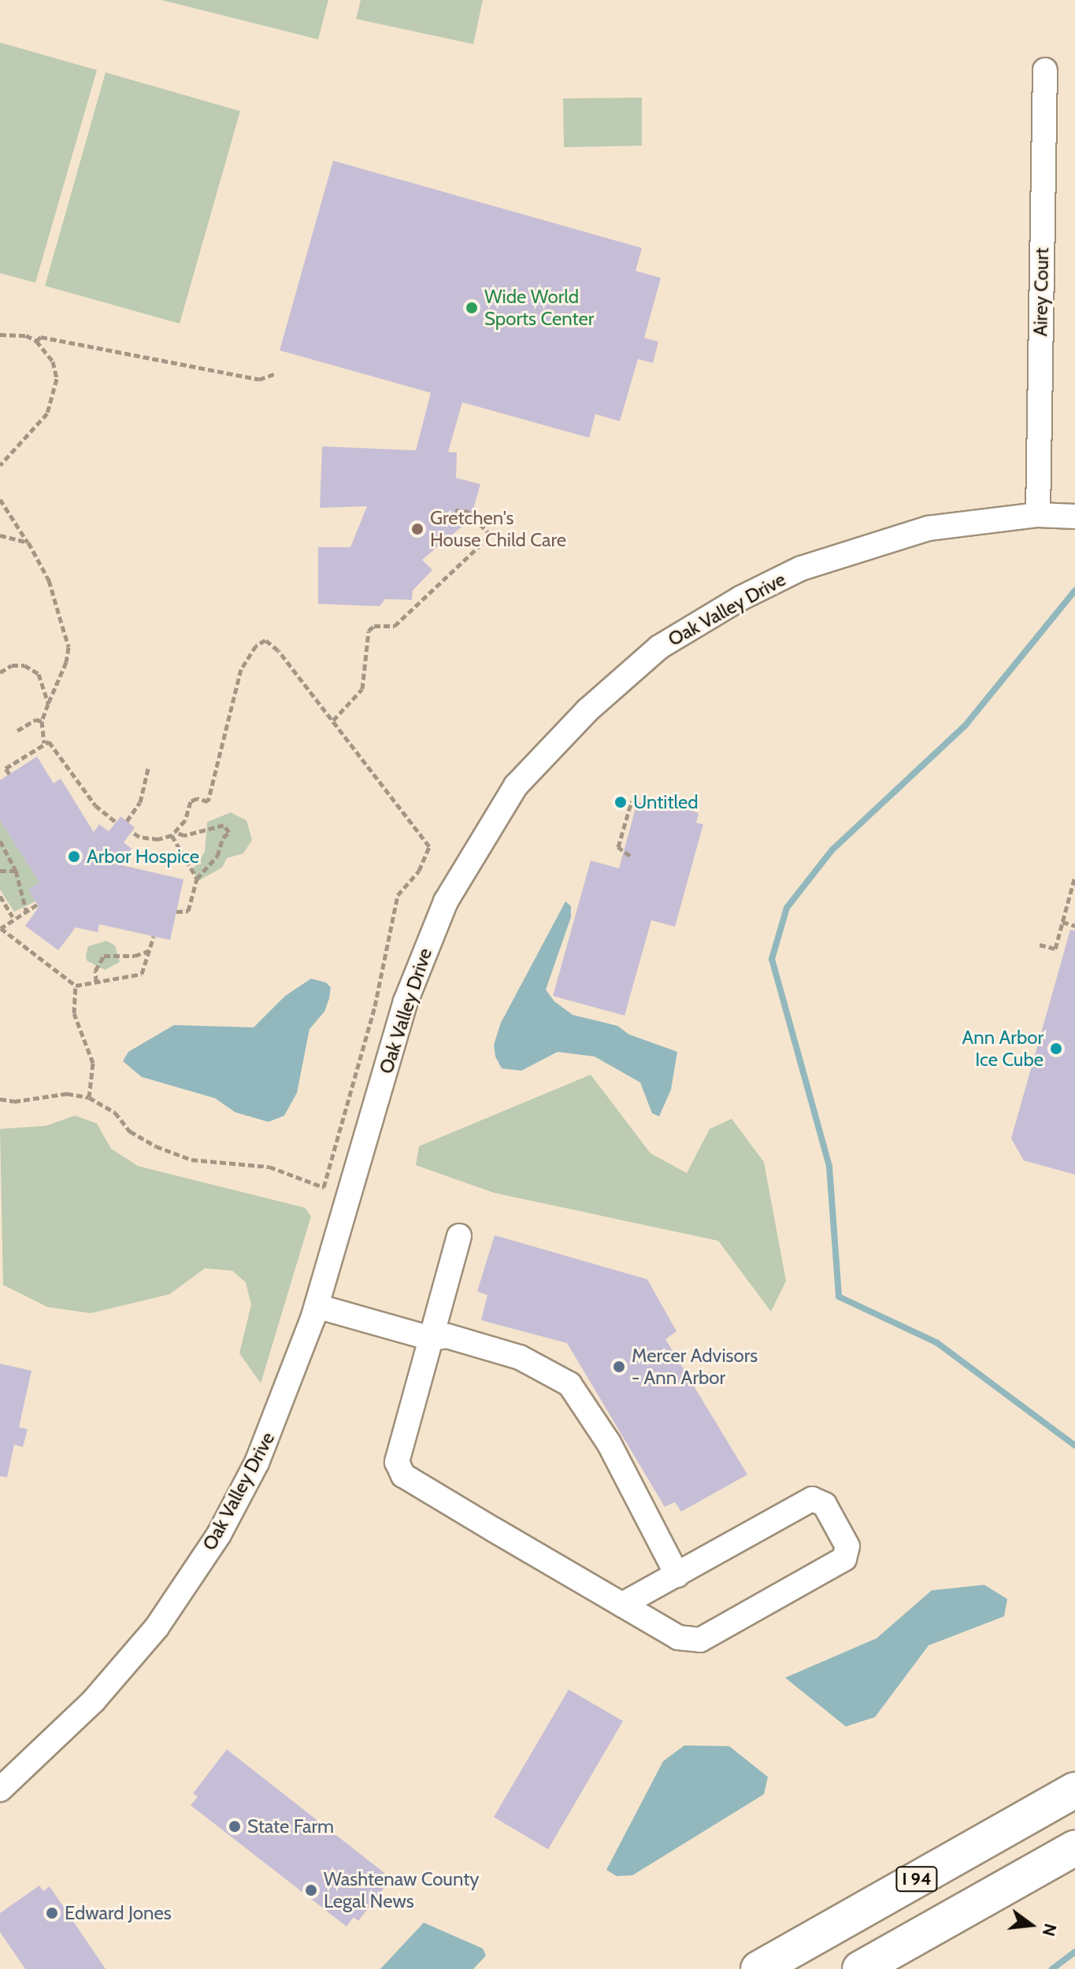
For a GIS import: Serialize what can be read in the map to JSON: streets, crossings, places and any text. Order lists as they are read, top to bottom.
{
  "streets": {
    "highway": ["I 94"],
    "street": ["Airey Court", "Oak Valley Drive"]
  },
  "crossings": [
    ["Airey Court", "Oak Valley Drive"]
  ],
  "places": [
    "Wide World Sports Center",
    "Gretchen's House Child Care",
    "Untitled",
    "Arbor Hospice",
    "Ann Arbor Ice Cube",
    "Mercer Advisors - Ann Arbor",
    "State Farm",
    "Washtenaw County Legal News",
    "Edward Jones"
  ],
  "north": "right"
}
